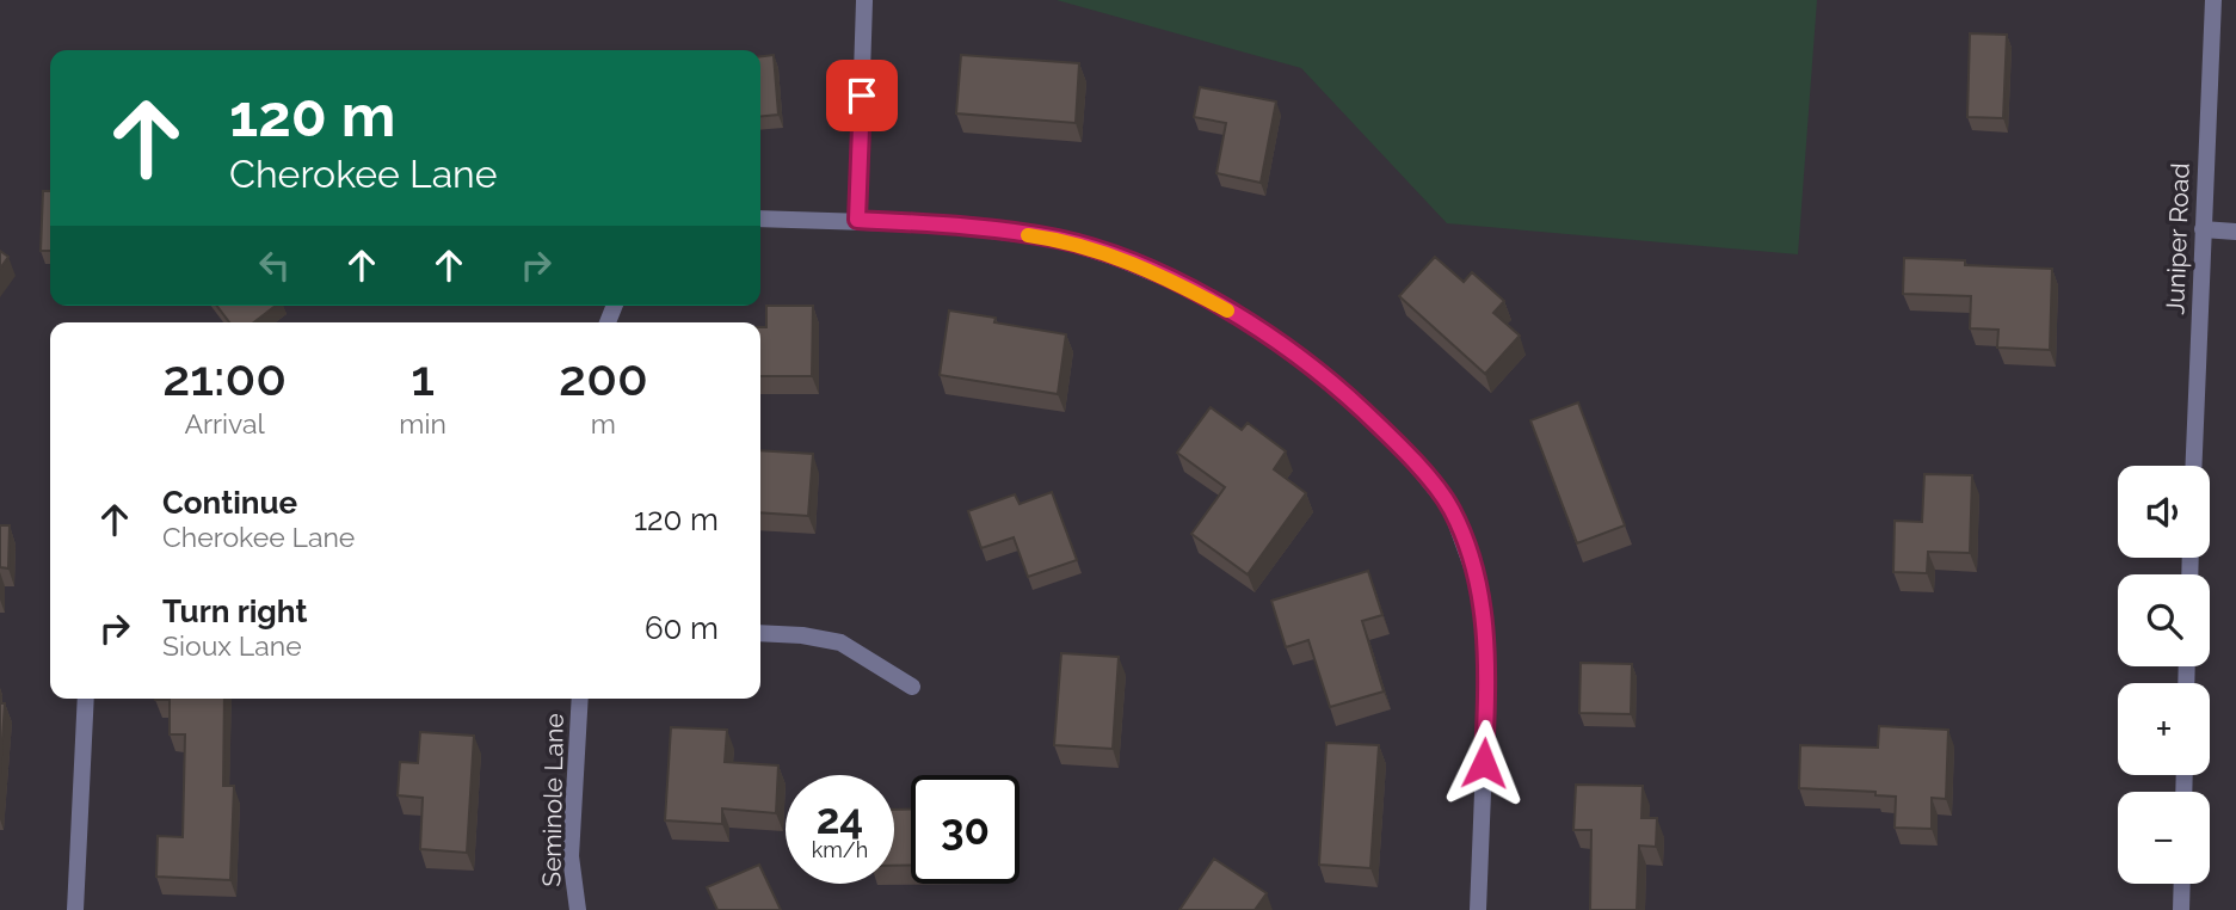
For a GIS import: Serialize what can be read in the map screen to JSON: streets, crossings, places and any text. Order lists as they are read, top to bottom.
{
  "streets": {
    "street": ["Juniper Road", "Seminole Lane"]
  },
  "page": {
    "turn": ["120 m", "Cherokee Lane"],
    "eta": [
      "21:00",
      "Arrival",
      "1",
      "min",
      "200",
      "m"
    ],
    "list": [
      {
        "name": "Continue",
        "note": "Cherokee Lane",
        "value": "120 m"
      },
      {
        "name": "Turn right",
        "note": "Sioux Lane",
        "value": "60 m"
      }
    ],
    "map_buttons": ["+", "−"],
    "speed": "24 km/h",
    "limit": "30"
  }
}
